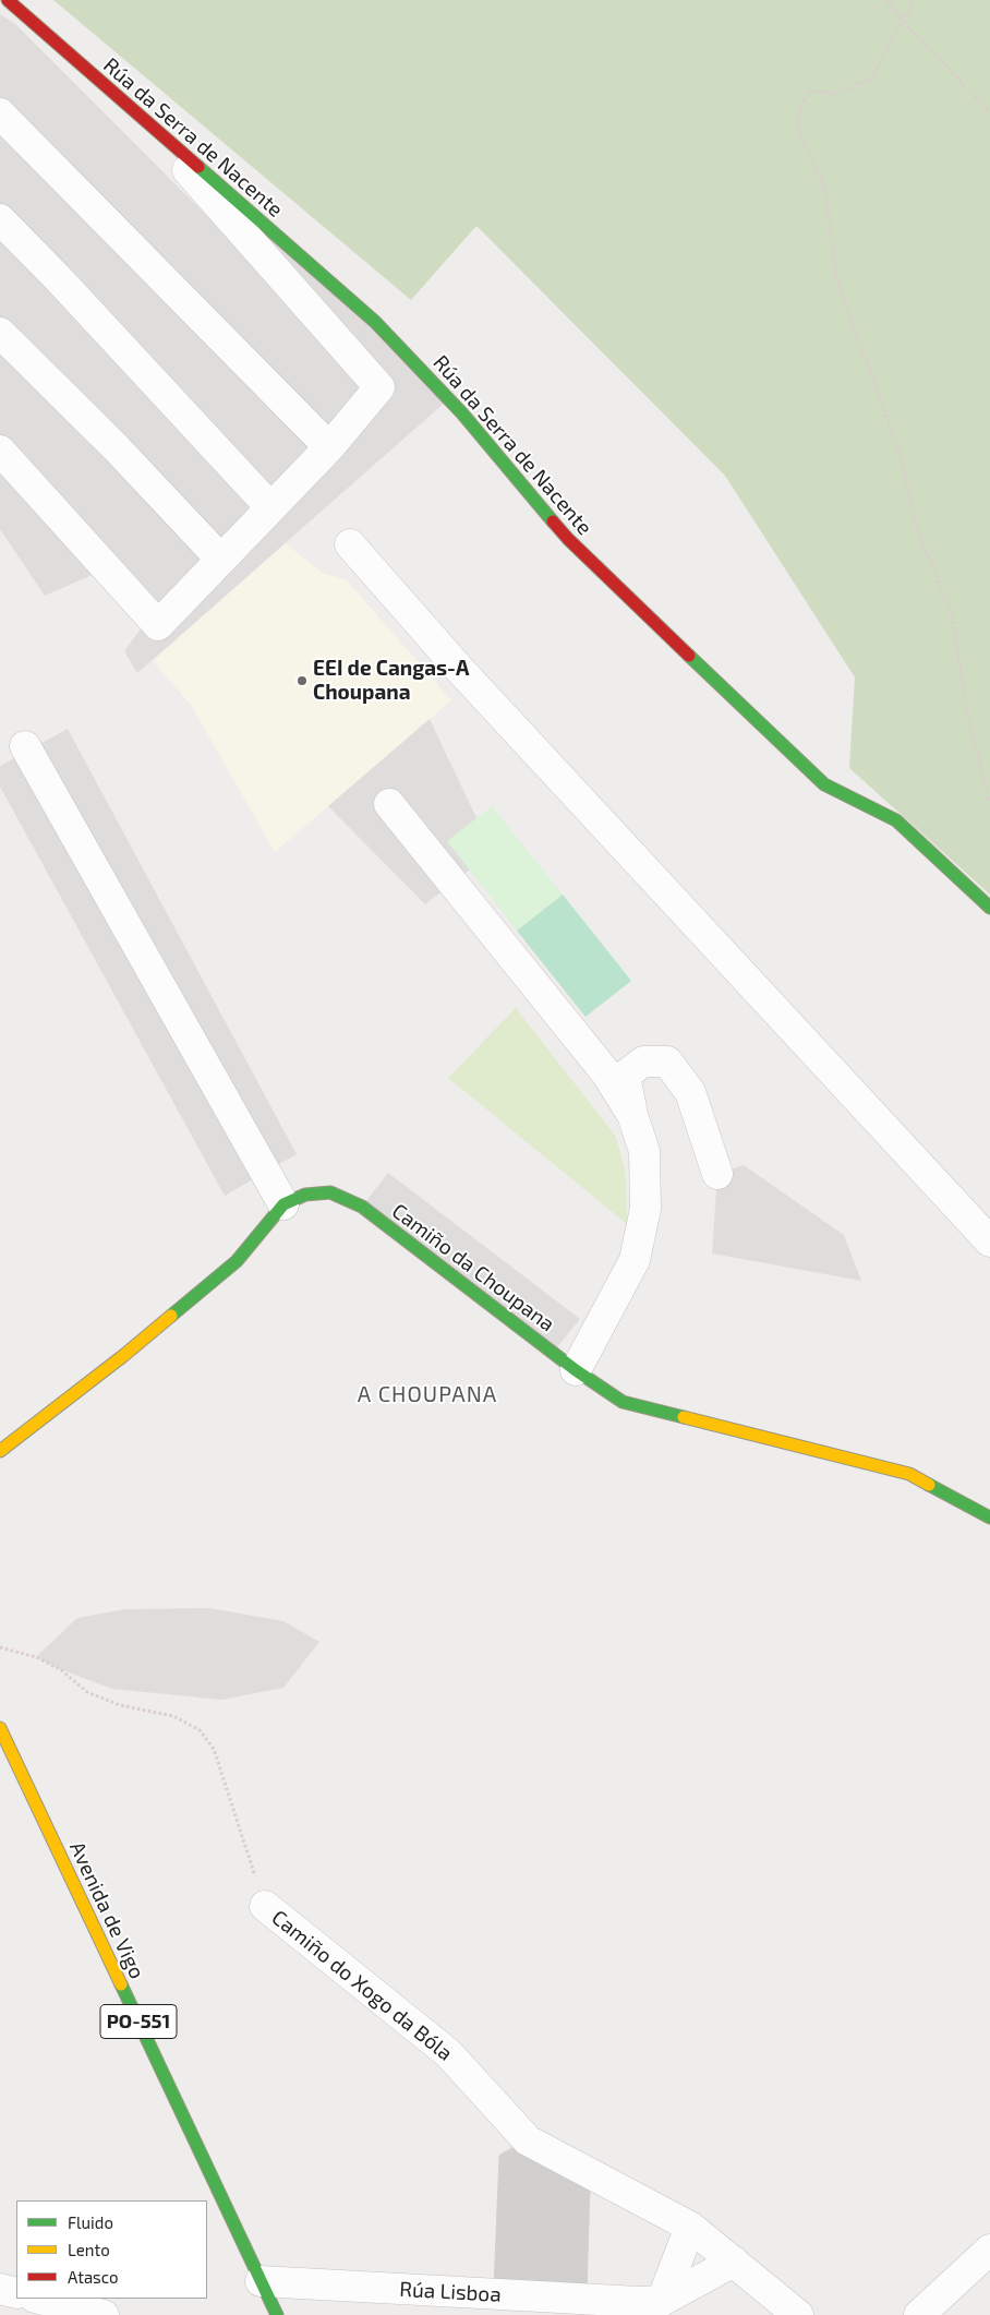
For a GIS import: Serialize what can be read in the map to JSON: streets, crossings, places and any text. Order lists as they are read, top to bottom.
{
  "streets": {
    "street": [
      "Rúa da Serra de Nacente",
      "Camiño da Choupana",
      "Avenida de Vigo",
      "Camiño do Xogo da Bóla",
      "PO-551",
      "Rúa Lisboa"
    ]
  },
  "crossings": [
    ["Avenida de Vigo", "Rúa Lisboa"]
  ],
  "districts": ["A CHOUPANA"],
  "places": ["EEI de Cangas-A Choupana"],
  "legend": ["Fluido", "Lento", "Atasco"]
}
